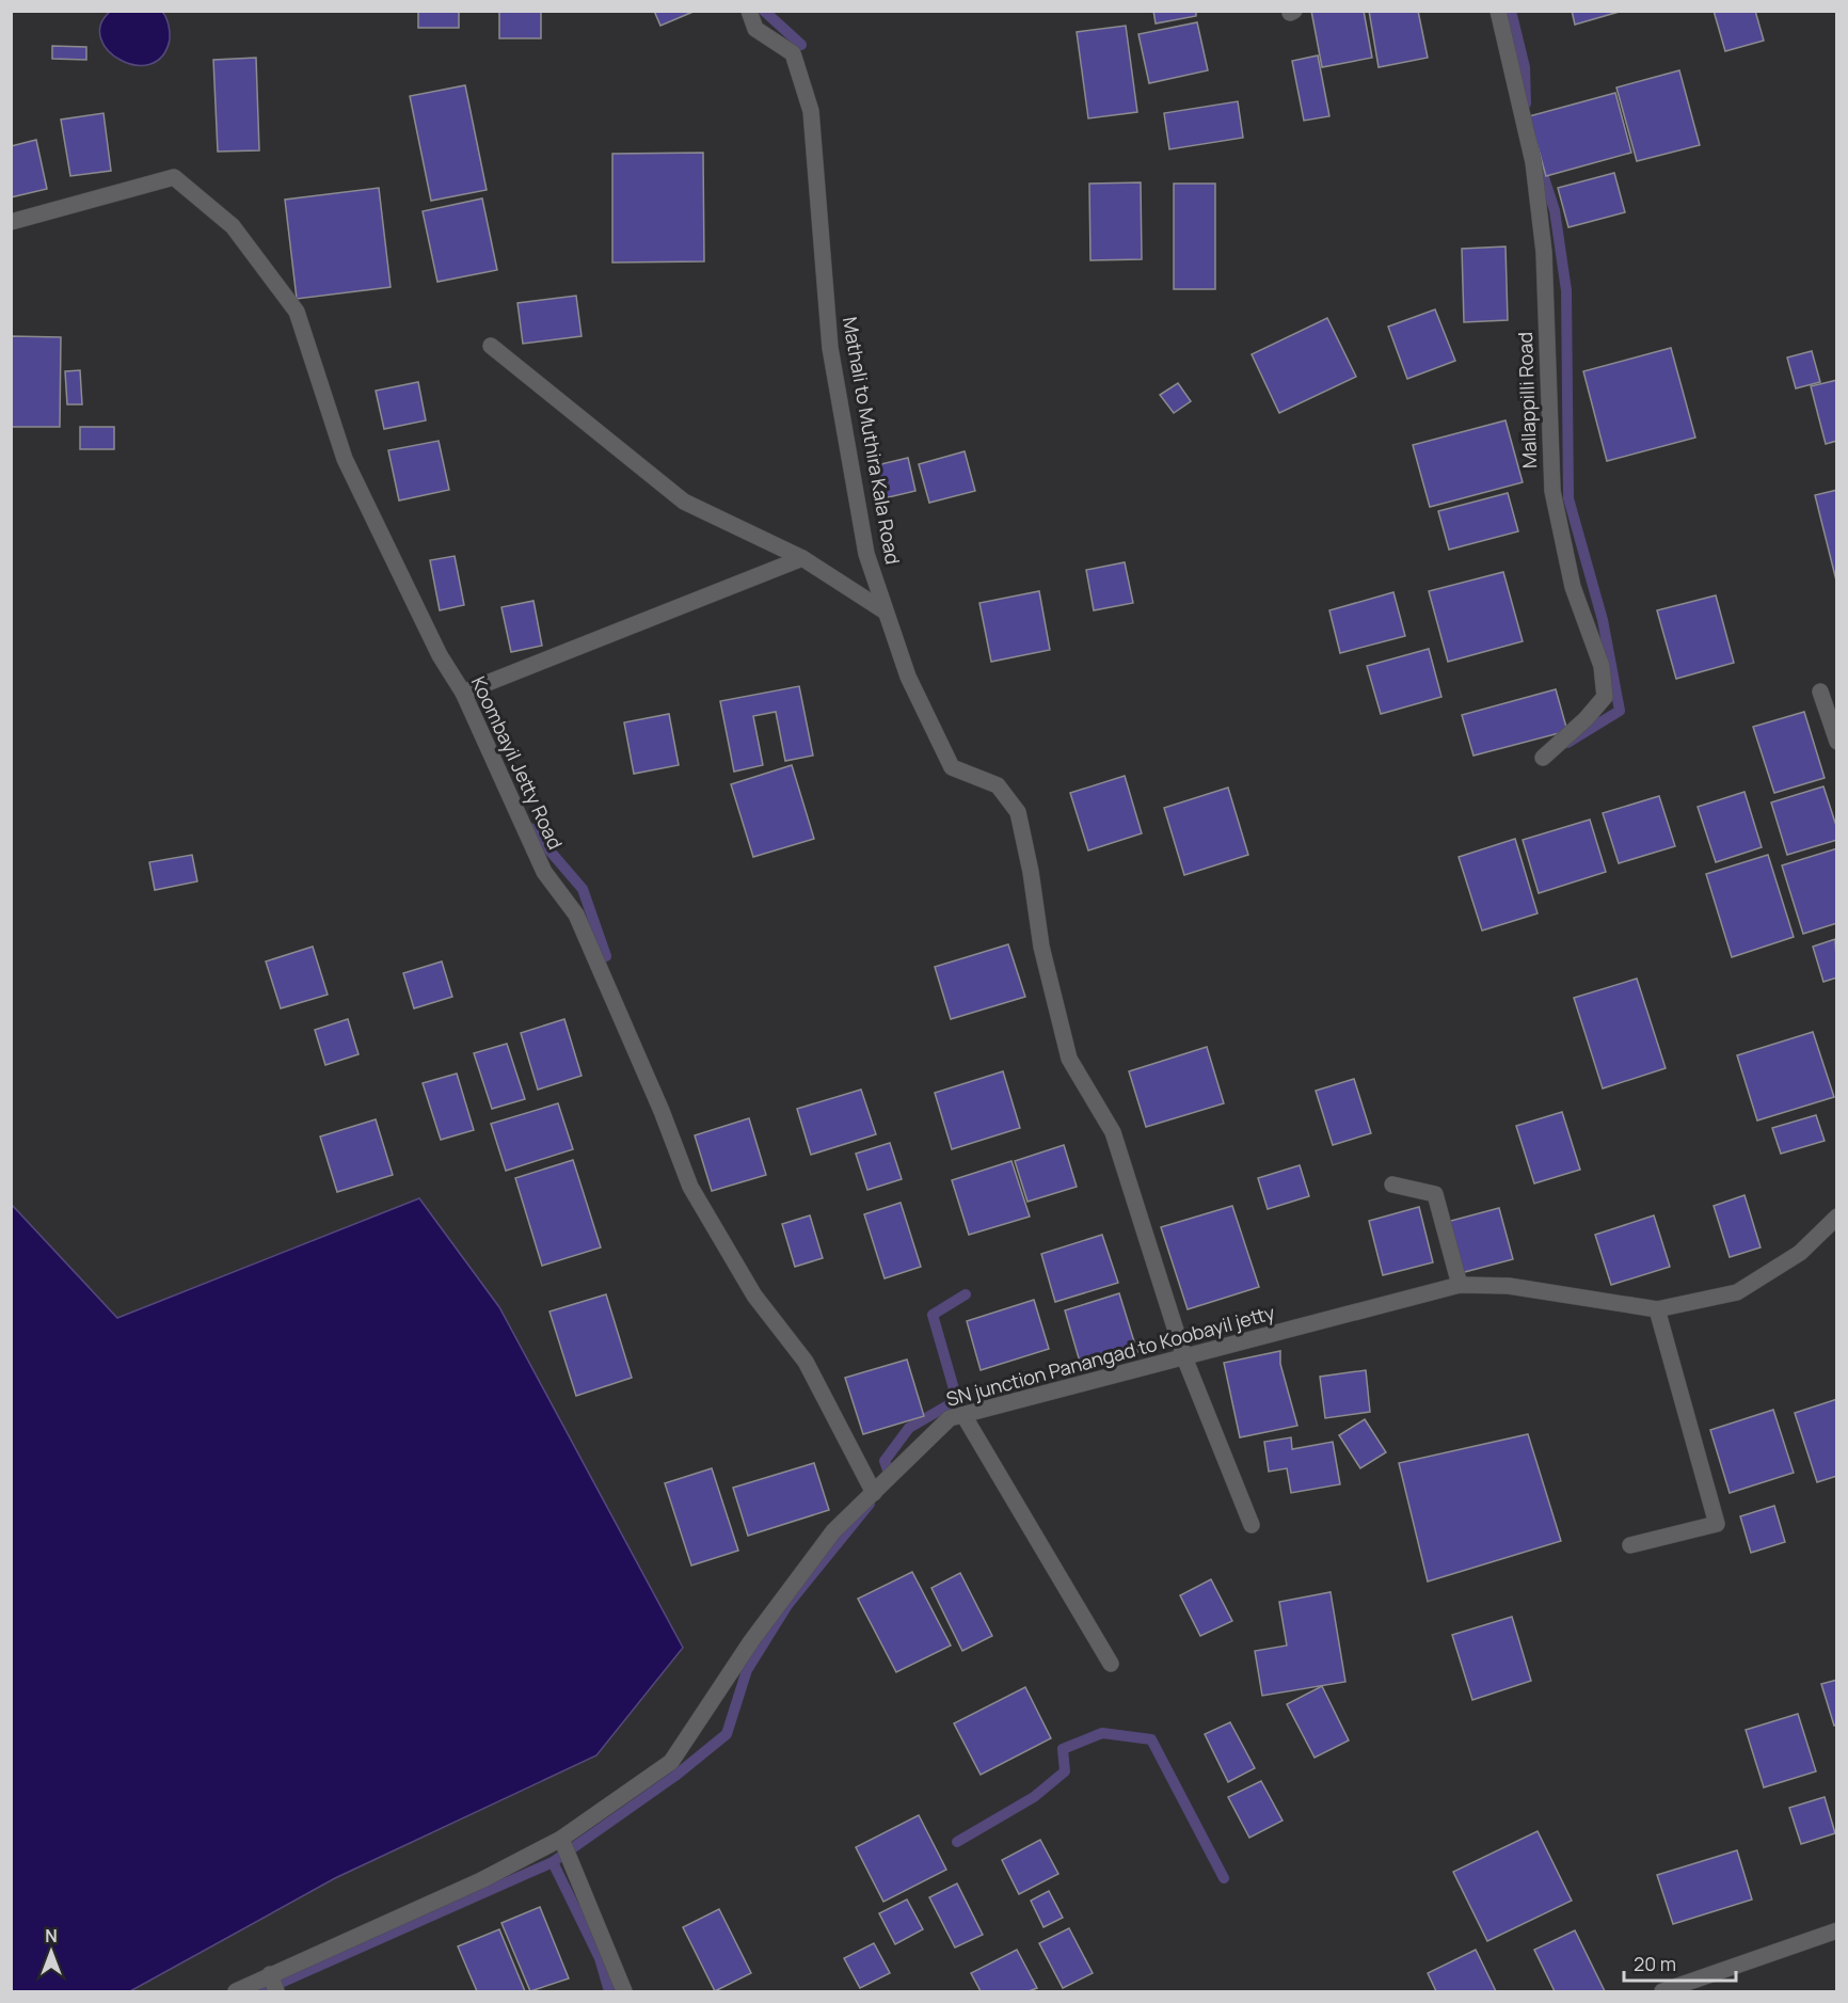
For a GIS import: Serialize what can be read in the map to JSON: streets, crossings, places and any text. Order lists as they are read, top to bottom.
{
  "streets": {
    "street": [
      "Mallappilli Road",
      "Mathali to Muthira Kala Road",
      "Koombayil Jetty Road",
      "SN junction Panangad to Koobayil jetty"
    ]
  },
  "crossings": [
    ["Mathali to Muthira Kala Road", "SN junction Panangad to Koobayil jetty"],
    ["Koombayil Jetty Road", "SN junction Panangad to Koobayil jetty"]
  ],
  "scale_bar": "20 m",
  "north": "top"
}
